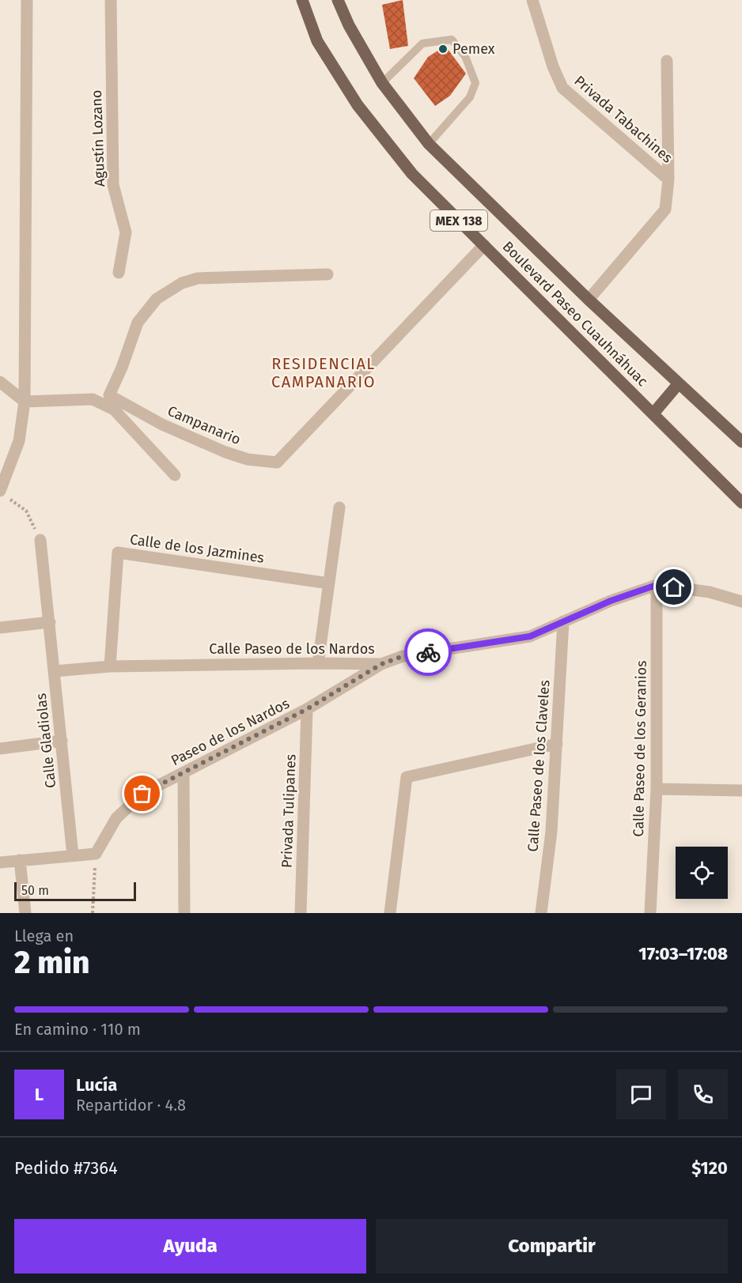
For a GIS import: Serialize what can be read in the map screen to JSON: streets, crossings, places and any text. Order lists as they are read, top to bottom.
{
  "streets": {
    "main road": ["MEX 138", "Boulevard Paseo Cuauhnáhuac"],
    "street": [
      "Privada Tabachines",
      "Agustín Lozano",
      "Campanario",
      "Calle de los Jazmines",
      "Calle Paseo de los Nardos",
      "Paseo de los Nardos",
      "Calle Gladiolas",
      "Calle Paseo de los Geranios",
      "Calle Paseo de los Claveles",
      "Privada Tulipanes"
    ]
  },
  "crossings": [
    ["Privada Tabachines", "Boulevard Paseo Cuauhnáhuac"],
    ["Boulevard Paseo Cuauhnáhuac", "Campanario"],
    ["Calle de los Jazmines", "Calle Paseo de los Nardos"],
    ["Calle Paseo de los Nardos", "Paseo de los Nardos"],
    ["Calle Paseo de los Nardos", "Calle Gladiolas"],
    ["Calle Paseo de los Nardos", "Calle Paseo de los Geranios"],
    ["Calle Paseo de los Nardos", "Calle Paseo de los Claveles"],
    ["Paseo de los Nardos", "Privada Tulipanes"]
  ],
  "districts": ["RESIDENCIAL CAMPANARIO"],
  "places": ["Pemex"],
  "scale_bar": "50 m",
  "page": {
    "scale": "50 m",
    "heading": ["2 min", "Llega en", "17:03–17:08"],
    "panel": [
      "Lucía",
      "Repartidor · 4.8",
      "Pedido #7364",
      "$120"
    ],
    "bar": "En camino · 110 m",
    "round": "L",
    "buttons": ["Ayuda", "Compartir"]
  }
}
